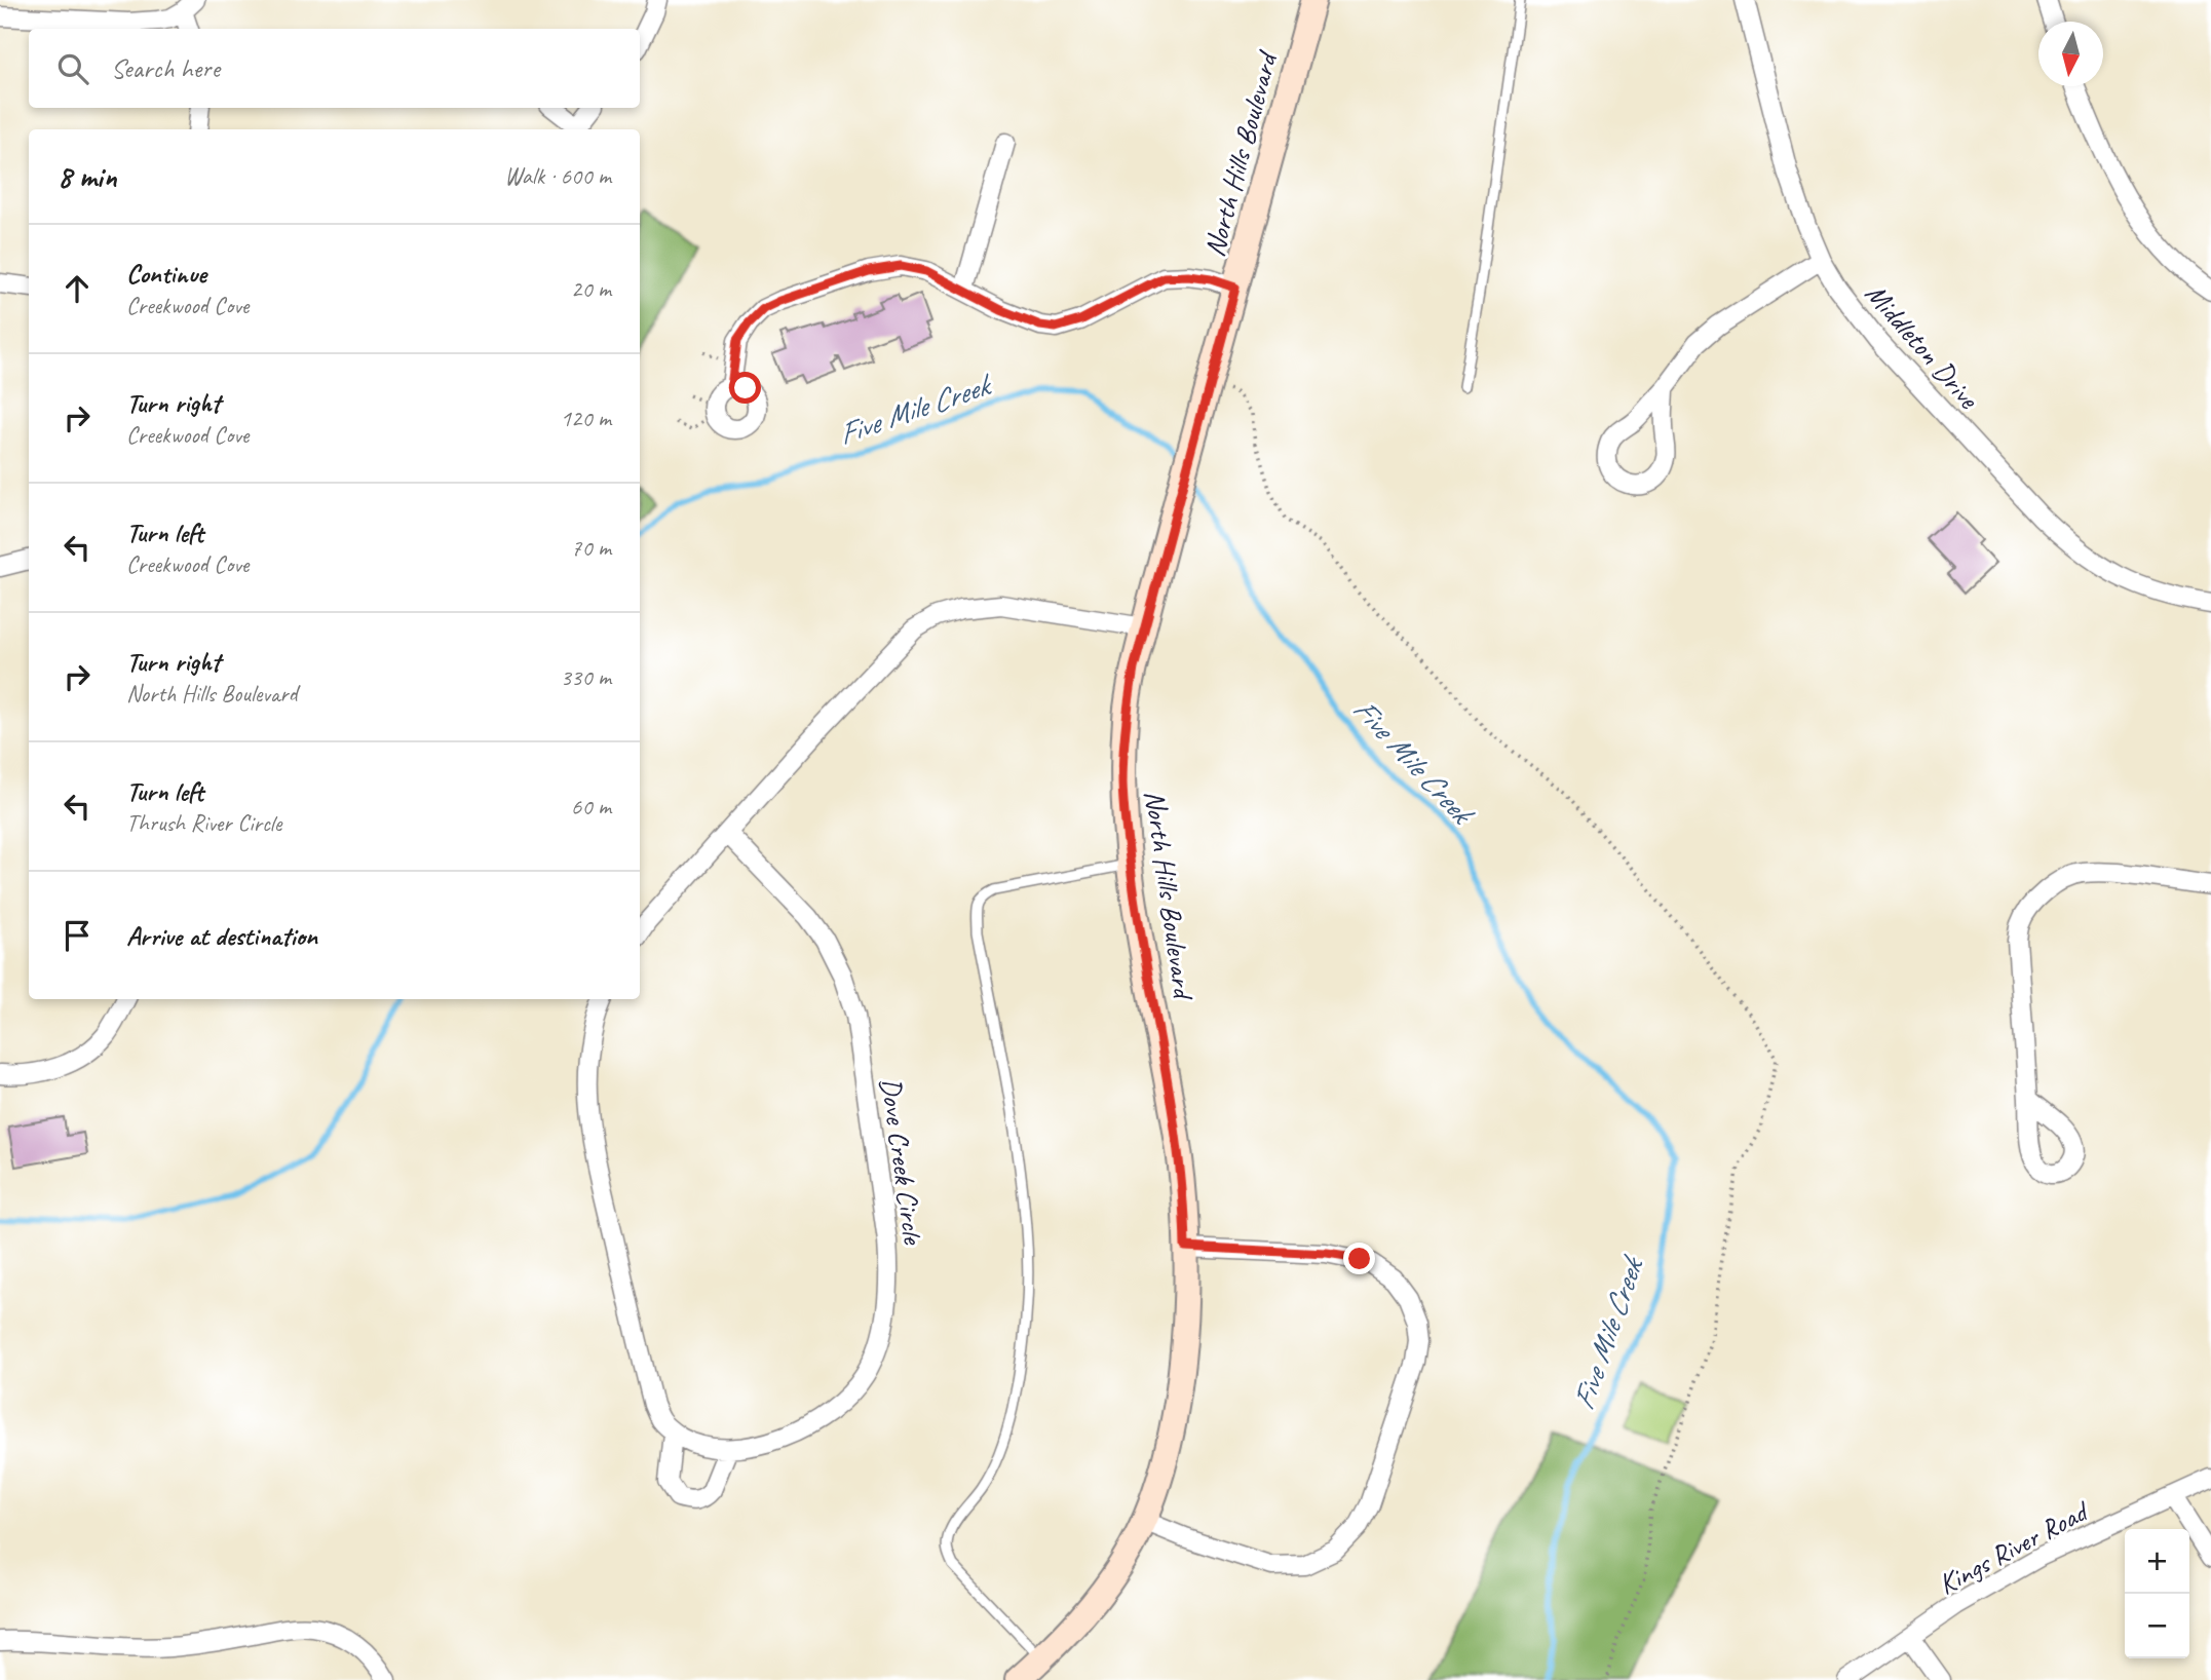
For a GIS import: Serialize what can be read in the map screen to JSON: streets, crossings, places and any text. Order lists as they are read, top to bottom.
{
  "streets": {
    "street": [
      "North Hills Boulevard",
      "Middleton Drive",
      "Dove Creek Circle",
      "Kings River Road"
    ]
  },
  "water": ["Five Mile Creek"],
  "north": "bottom",
  "page": {
    "search": "Search here",
    "heading": ["8 min", "Walk · 600 m"],
    "list": [
      ["Continue", "Creekwood Cove", "20 m"],
      ["Turn right", "Creekwood Cove", "120 m"],
      ["Turn left", "Creekwood Cove", "70 m"],
      ["Turn right", "North Hills Boulevard", "330 m"],
      ["Turn left", "Thrush River Circle", "60 m"],
      "Arrive at destination"
    ],
    "map_buttons": ["+", "−"]
  }
}
